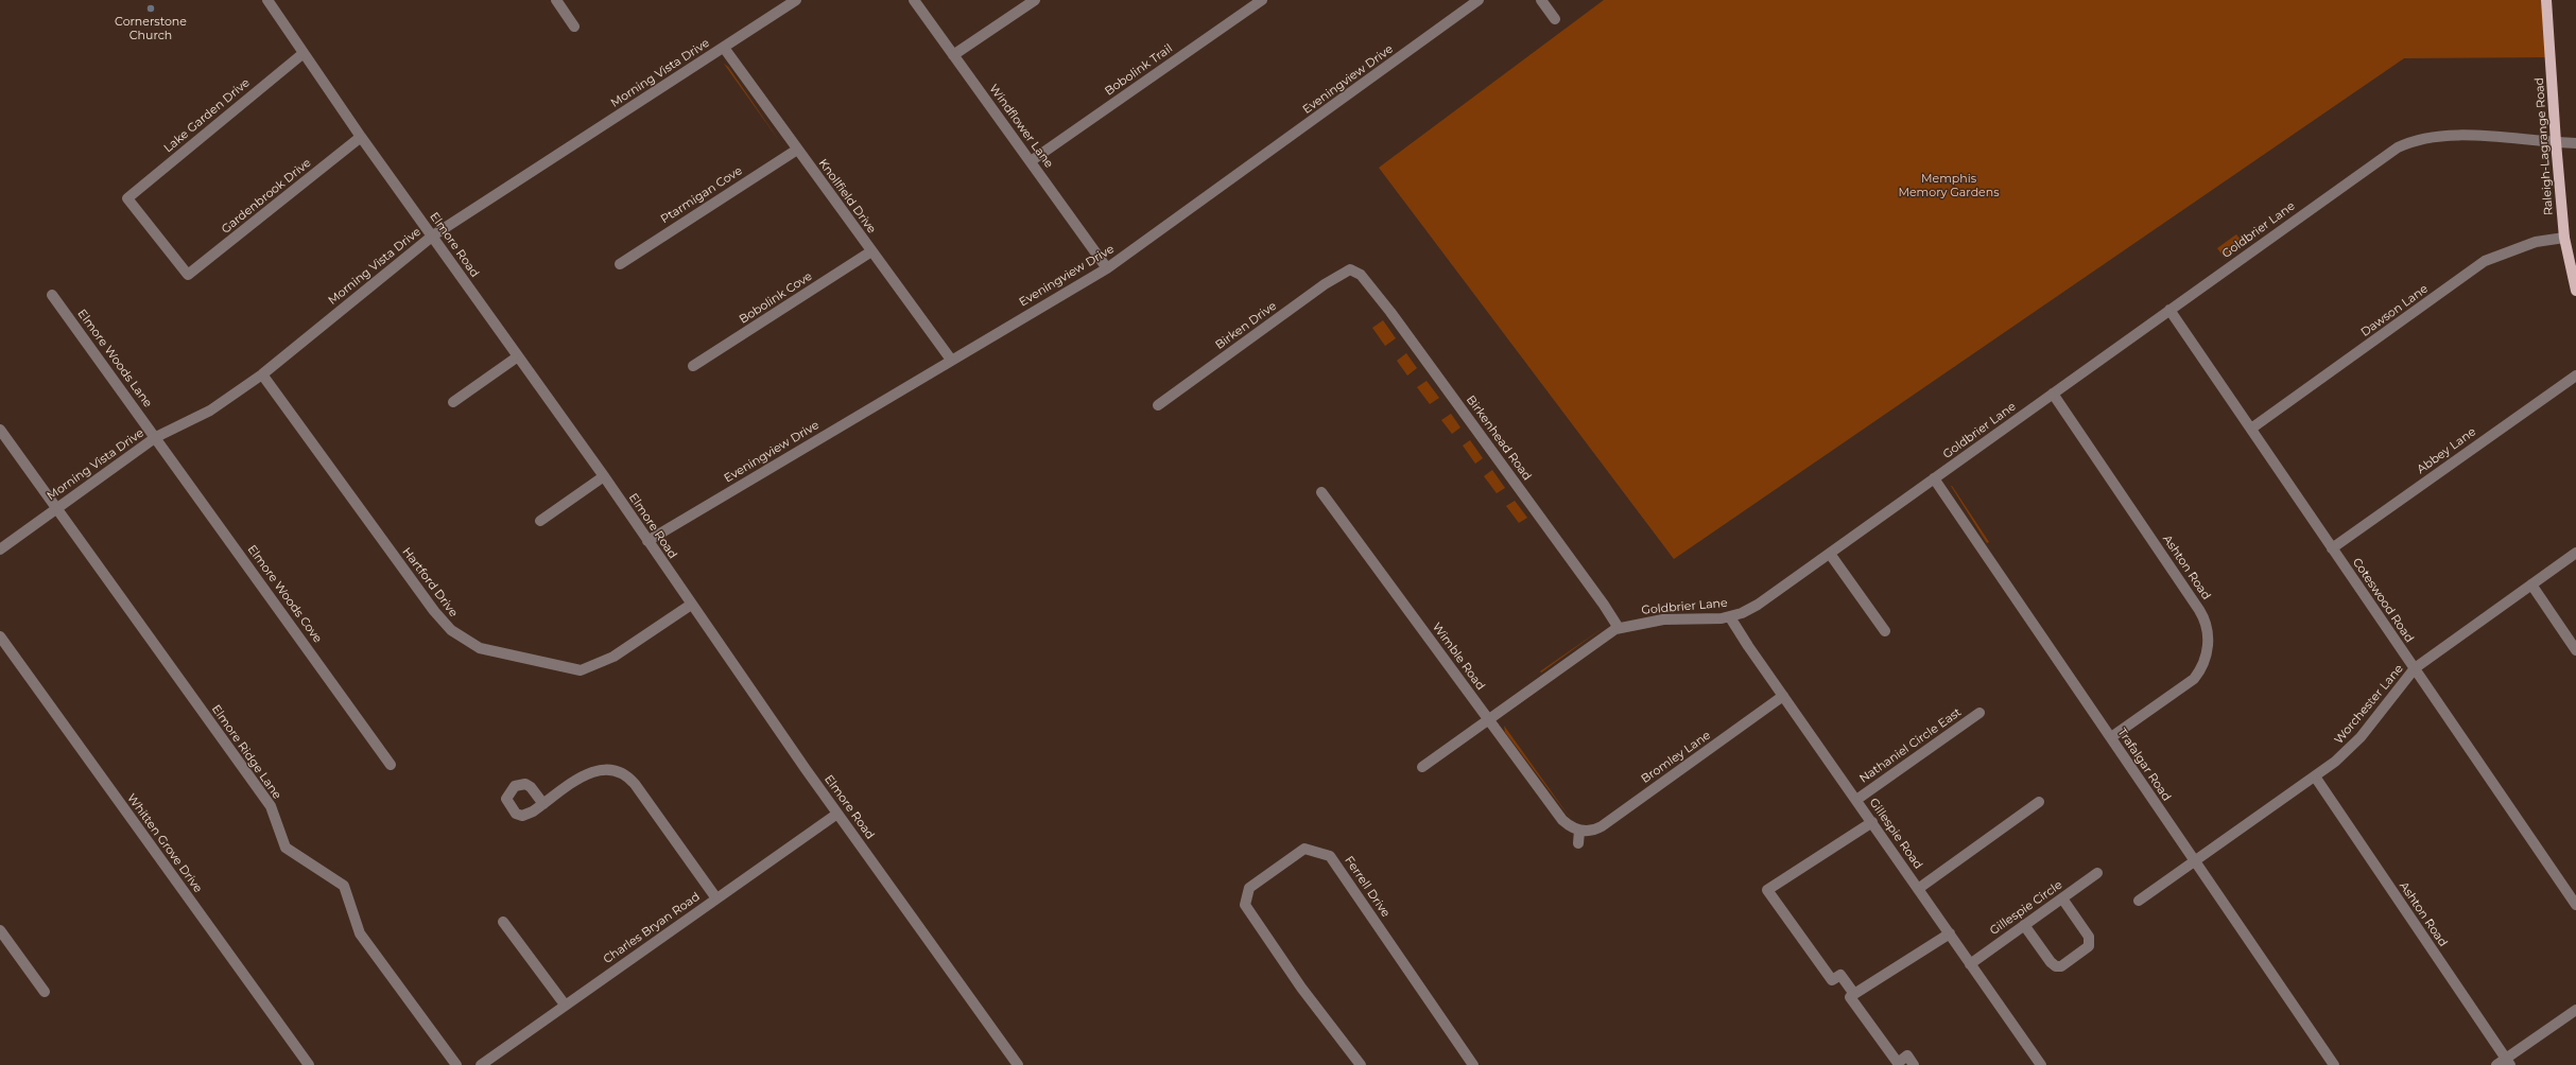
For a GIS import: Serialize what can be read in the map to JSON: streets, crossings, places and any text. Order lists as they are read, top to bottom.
{
  "streets": {
    "main road": ["Raleigh-Lagrange Road"],
    "street": [
      "Bobolink Trail",
      "Morning Vista Drive",
      "Eveningview Drive",
      "Lake Garden Drive",
      "Windflower Lane",
      "Ptarmigan Cove",
      "Gardenbrook Drive",
      "Knollfield Drive",
      "Goldbrier Lane",
      "Elmore Road",
      "Bobolink Cove",
      "Dawson Lane",
      "Birken Drive",
      "Elmore Woods Lane",
      "Birkenhead Road",
      "Abbey Lane",
      "Ashton Road",
      "Hartford Drive",
      "Elmore Woods Cove",
      "Coteswood Road",
      "Wimble Road",
      "Worchester Lane",
      "Nathaniel Circle East",
      "Elmore Ridge Lane",
      "Bromley Lane",
      "Trafalgar Road",
      "Gillespie Road",
      "Whitten Grove Drive",
      "Ferrell Drive",
      "Gillespie Circle",
      "Charles Bryan Road"
    ]
  },
  "crossings": [
    ["Bobolink Trail", "Windflower Lane"],
    ["Morning Vista Drive", "Knollfield Drive"],
    ["Morning Vista Drive", "Elmore Road"],
    ["Morning Vista Drive", "Elmore Woods Lane"],
    ["Morning Vista Drive", "Hartford Drive"],
    ["Morning Vista Drive", "Elmore Woods Cove"],
    ["Morning Vista Drive", "Elmore Ridge Lane"],
    ["Eveningview Drive", "Windflower Lane"],
    ["Eveningview Drive", "Knollfield Drive"],
    ["Eveningview Drive", "Elmore Road"],
    ["Lake Garden Drive", "Gardenbrook Drive"],
    ["Lake Garden Drive", "Elmore Road"],
    ["Raleigh-Lagrange Road", "Goldbrier Lane"],
    ["Raleigh-Lagrange Road", "Dawson Lane"],
    ["Ptarmigan Cove", "Knollfield Drive"],
    ["Gardenbrook Drive", "Elmore Road"],
    ["Knollfield Drive", "Bobolink Cove"],
    ["Goldbrier Lane", "Birkenhead Road"],
    ["Goldbrier Lane", "Ashton Road"],
    ["Goldbrier Lane", "Coteswood Road"],
    ["Goldbrier Lane", "Wimble Road"],
    ["Goldbrier Lane", "Trafalgar Road"],
    ["Goldbrier Lane", "Gillespie Road"],
    ["Elmore Road", "Hartford Drive"],
    ["Elmore Road", "Charles Bryan Road"],
    ["Dawson Lane", "Coteswood Road"],
    ["Birken Drive", "Birkenhead Road"],
    ["Elmore Woods Lane", "Elmore Woods Cove"],
    ["Abbey Lane", "Coteswood Road"],
    ["Ashton Road", "Worchester Lane"],
    ["Ashton Road", "Trafalgar Road"],
    ["Coteswood Road", "Worchester Lane"],
    ["Wimble Road", "Bromley Lane"],
    ["Worchester Lane", "Trafalgar Road"],
    ["Nathaniel Circle East", "Gillespie Road"],
    ["Bromley Lane", "Gillespie Road"],
    ["Gillespie Road", "Gillespie Circle"]
  ],
  "parks": ["Memphis Memory Gardens"],
  "places": ["Cornerstone Church"]
}
